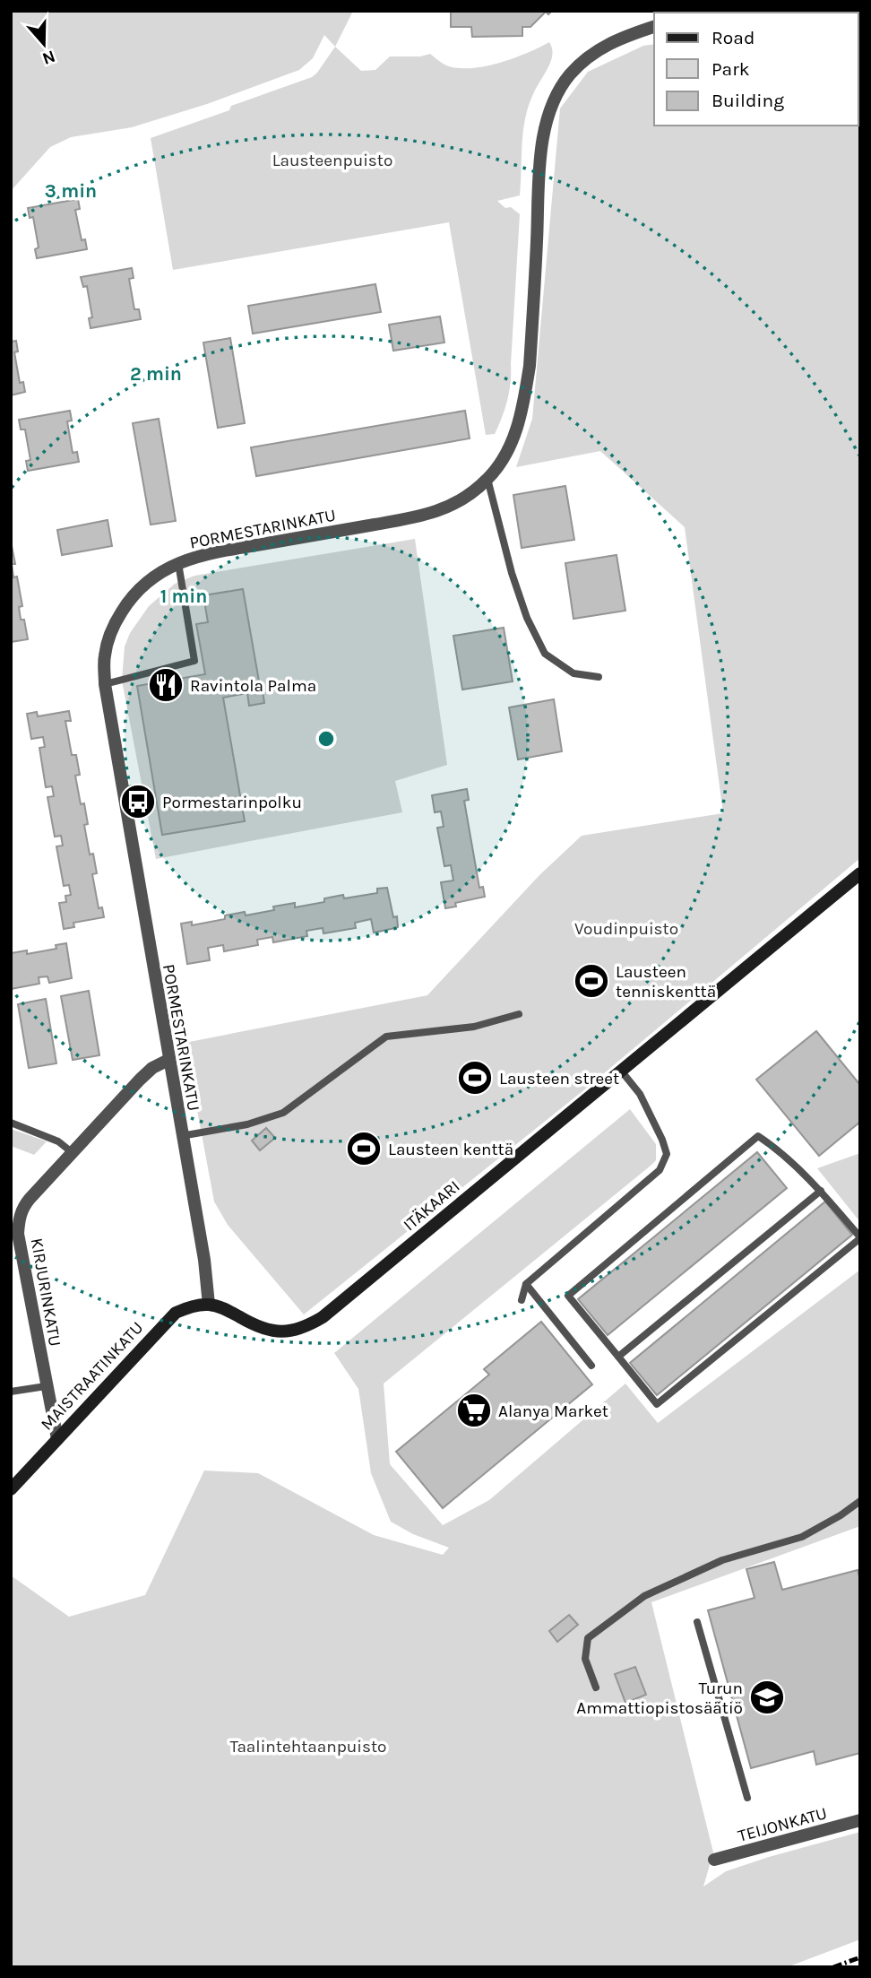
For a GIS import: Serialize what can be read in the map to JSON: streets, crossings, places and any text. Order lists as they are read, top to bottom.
{
  "streets": {
    "street": [
      "PORMESTARINKATU",
      "ITÄKAARI",
      "KIRJURINKATU",
      "MAISTRAATINKATU",
      "TEIJONKATU"
    ]
  },
  "crossings": [
    ["PORMESTARINKATU", "ITÄKAARI"],
    ["PORMESTARINKATU", "KIRJURINKATU"],
    ["PORMESTARINKATU", "MAISTRAATINKATU"],
    ["ITÄKAARI", "MAISTRAATINKATU"],
    ["KIRJURINKATU", "MAISTRAATINKATU"]
  ],
  "parks": ["Lausteenpuisto", "Voudinpuisto", "Taalintehtaanpuisto"],
  "places": {
    "restaurant": ["Ravintola Palma"],
    "bus stop": ["Pormestarinpolku"],
    "sports": ["Lausteen tenniskenttä", "Lausteen street", "Lausteen kenttä"],
    "supermarket": ["Alanya Market"],
    "school or university": ["Turun Ammattiopistosäätiö"]
  },
  "legend": ["Road", "Park", "Building"],
  "north": "bottom",
  "rings": ["3 min", "2 min", "1 min"]
}
